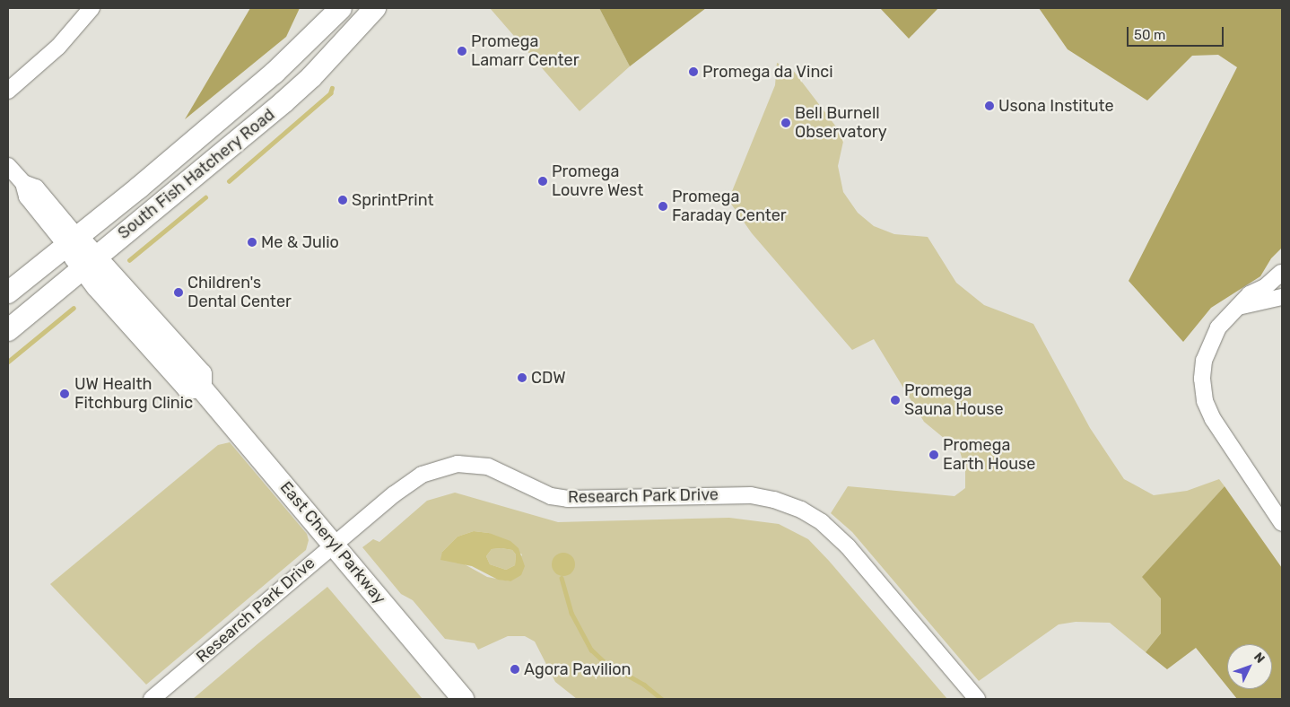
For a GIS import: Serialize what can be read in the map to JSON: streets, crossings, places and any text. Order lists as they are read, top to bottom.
{
  "streets": {
    "main road": ["South Fish Hatchery Road", "East Cheryl Parkway"],
    "street": ["Research Park Drive"]
  },
  "crossings": [
    ["South Fish Hatchery Road", "East Cheryl Parkway"],
    ["Research Park Drive", "East Cheryl Parkway"]
  ],
  "places": [
    "Promega Lamarr Center",
    "Promega da Vinci",
    "Usona Institute",
    "Bell Burnell Observatory",
    "Promega Louvre West",
    "SprintPrint",
    "Promega Faraday Center",
    "Me & Julio",
    "Children's Dental Center",
    "CDW",
    "UW Health Fitchburg Clinic",
    "Promega Sauna House",
    "Promega Earth House",
    "Agora Pavilion"
  ],
  "scale_bar": "50 m",
  "north": "top right"
}
